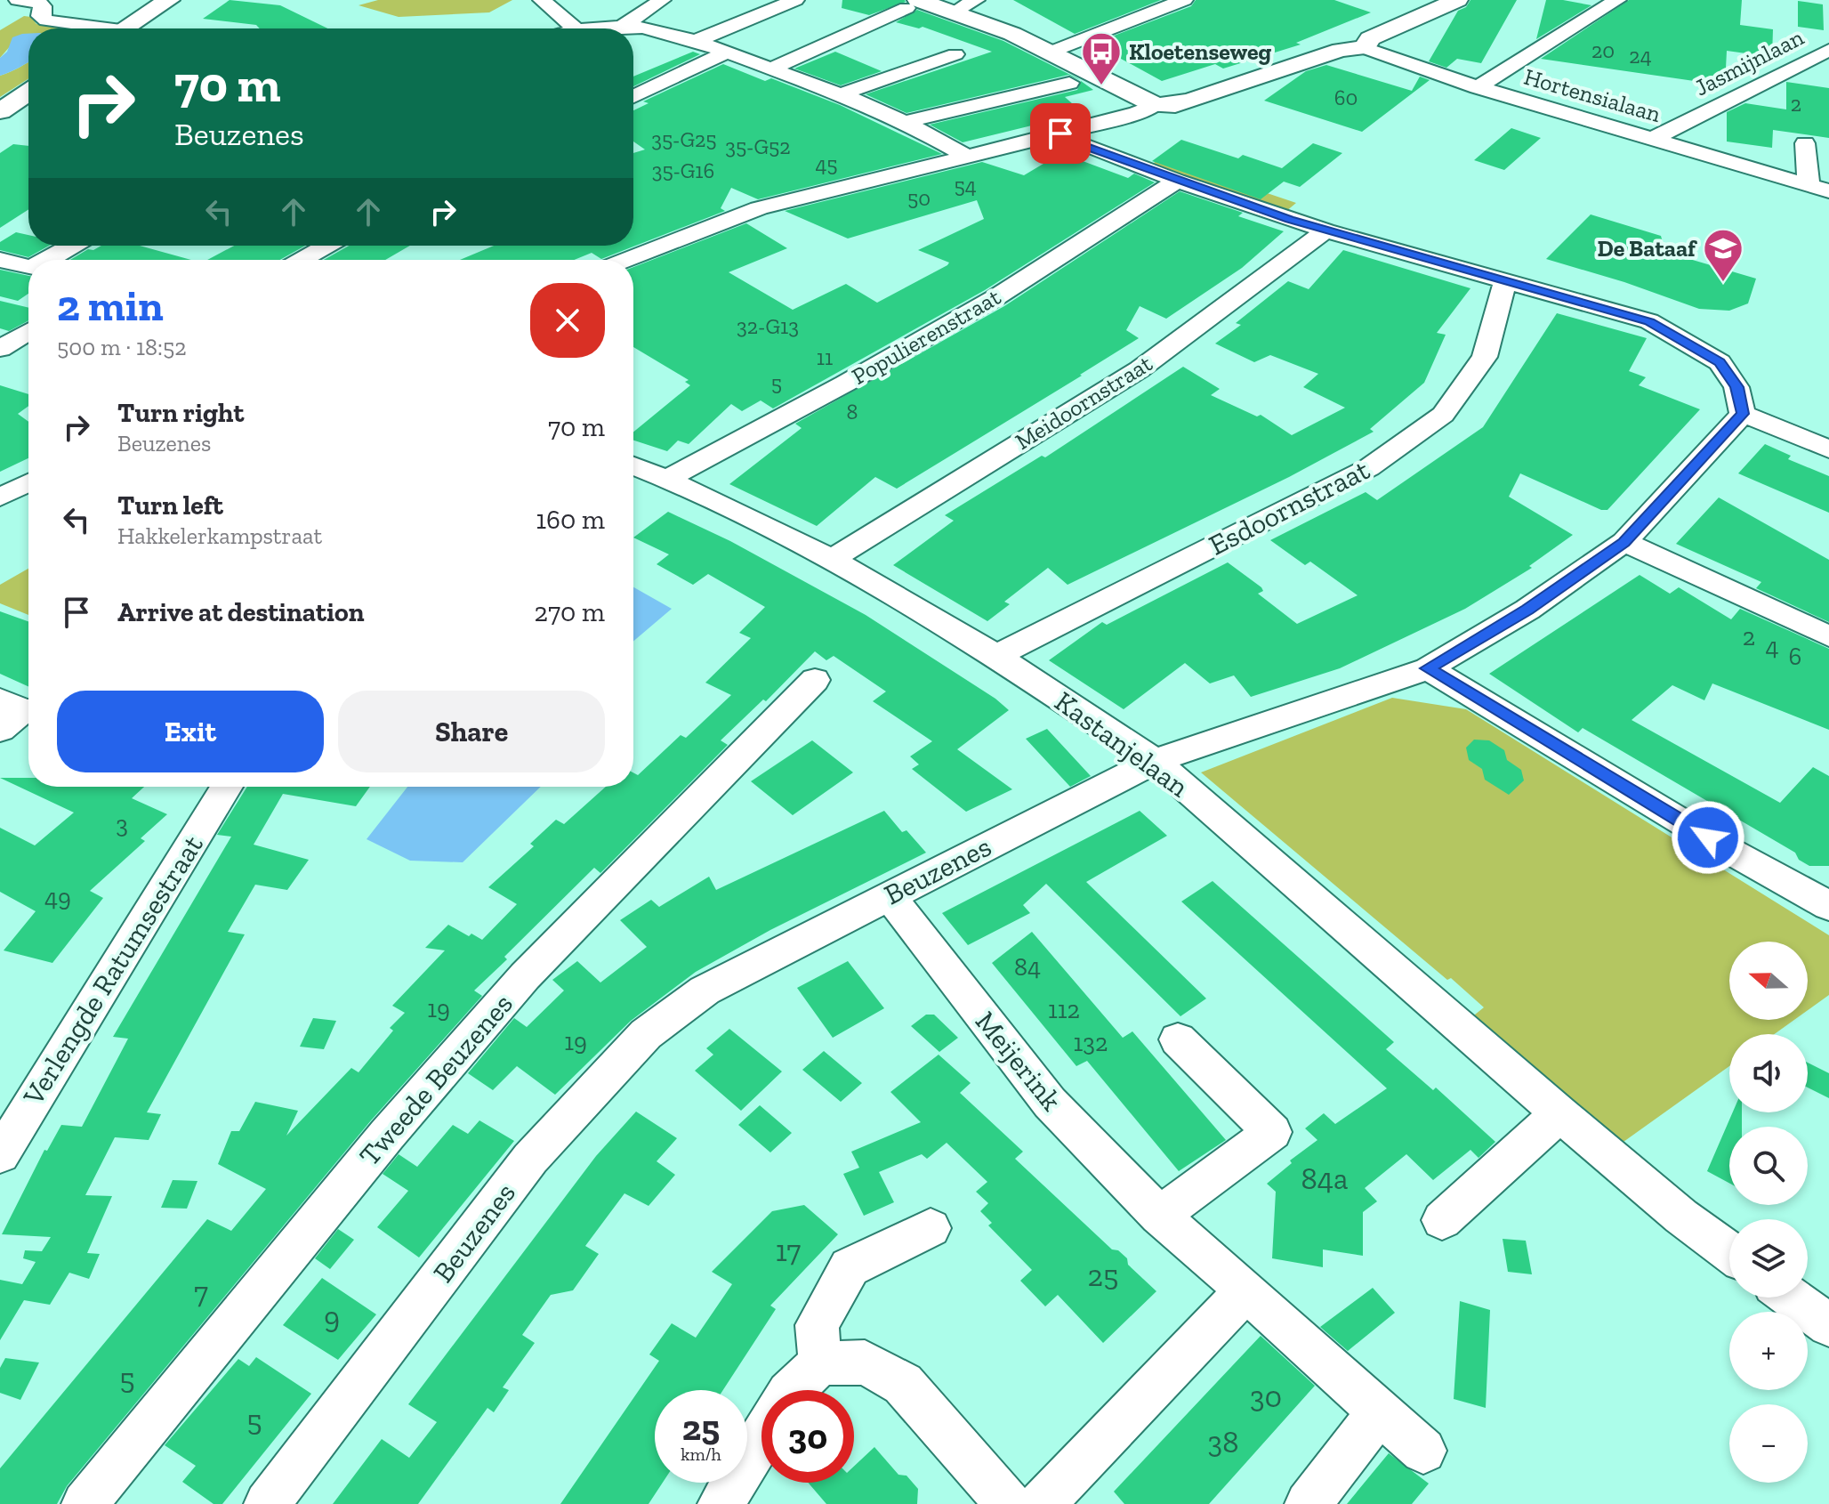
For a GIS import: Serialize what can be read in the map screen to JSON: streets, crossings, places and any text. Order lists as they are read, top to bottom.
{
  "streets": {
    "street": [
      "Jasmijnlaan",
      "Hortensialaan",
      "Populierenstraat",
      "Meidoornstraat",
      "Esdoornstraat",
      "Kastanjelaan",
      "Beuzenes",
      "Verlengde Ratumsestraat",
      "Meijerink",
      "Tweede Beuzenes"
    ]
  },
  "crossings": [
    ["Jasmijnlaan", "Hortensialaan"],
    ["Populierenstraat", "Kastanjelaan"],
    ["Meidoornstraat", "Kastanjelaan"],
    ["Esdoornstraat", "Kastanjelaan"],
    ["Kastanjelaan", "Beuzenes"],
    ["Beuzenes", "Meijerink"]
  ],
  "places": {
    "bus stop": ["Kloetenseweg"],
    "school or university": ["De Bataaf"]
  },
  "house_numbers": [
    "20",
    "24",
    "60",
    "2",
    "35-G25",
    "35-G52",
    "45",
    "35-G16",
    "54",
    "50",
    "32-G13",
    "11",
    "5",
    "8",
    "2",
    "4",
    "6",
    "3",
    "49",
    "84",
    "19",
    "112",
    "19",
    "132",
    "84a",
    "17",
    "25",
    "7",
    "9",
    "5",
    "30",
    "5",
    "38"
  ],
  "north": "left",
  "page": {
    "turn": ["70 m", "Beuzenes"],
    "heading": ["2 min", "500 m · 18:52"],
    "list": [
      {
        "name": "Turn right",
        "note": "Beuzenes",
        "value": "70 m"
      },
      {
        "name": "Turn left",
        "note": "Hakkelerkampstraat",
        "value": "160 m"
      },
      {
        "name": "Arrive at destination",
        "value": "270 m"
      }
    ],
    "buttons": ["Exit", "Share"],
    "map_buttons": ["+", "−"],
    "speed": "25 km/h",
    "limit": "30"
  }
}
